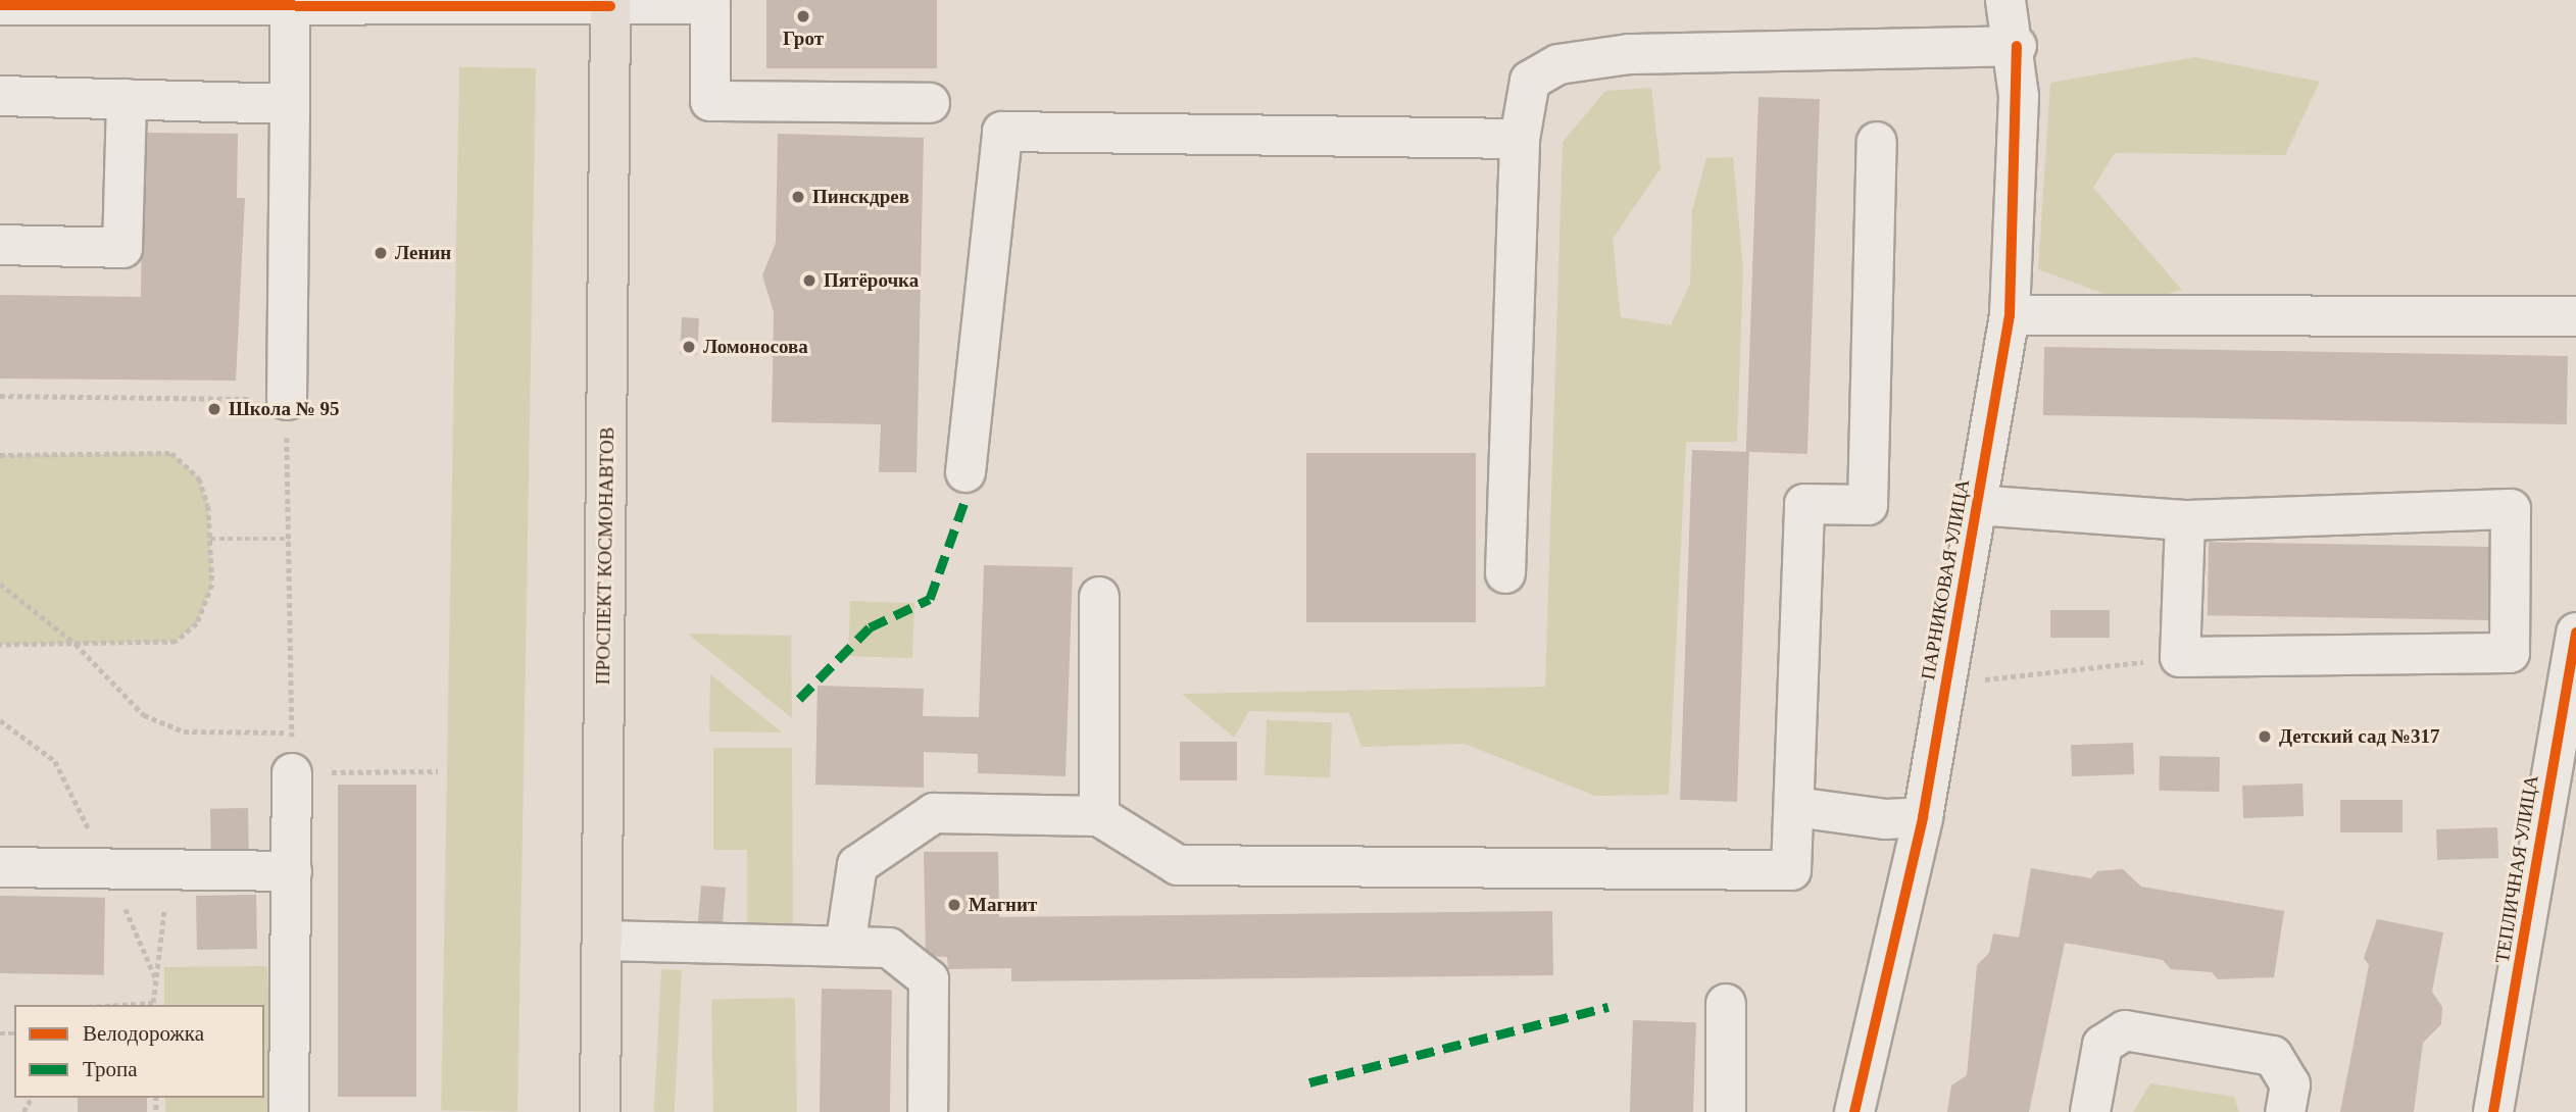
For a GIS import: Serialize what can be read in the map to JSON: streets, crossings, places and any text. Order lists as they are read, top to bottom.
{
  "streets": {
    "main road": ["ПРОСПЕКТ КОСМОНАВТОВ"],
    "street": ["ПАРНИКОВАЯ УЛИЦА", "ТЕПЛИЧНАЯ УЛИЦА"]
  },
  "places": [
    "Грот",
    "Пинскдрев",
    "Ленин",
    "Пятёрочка",
    "Ломоносова",
    "Школа № 95",
    "Детский сад №317",
    "Магнит"
  ],
  "legend": ["Велодорожка", "Тропа"]
}
